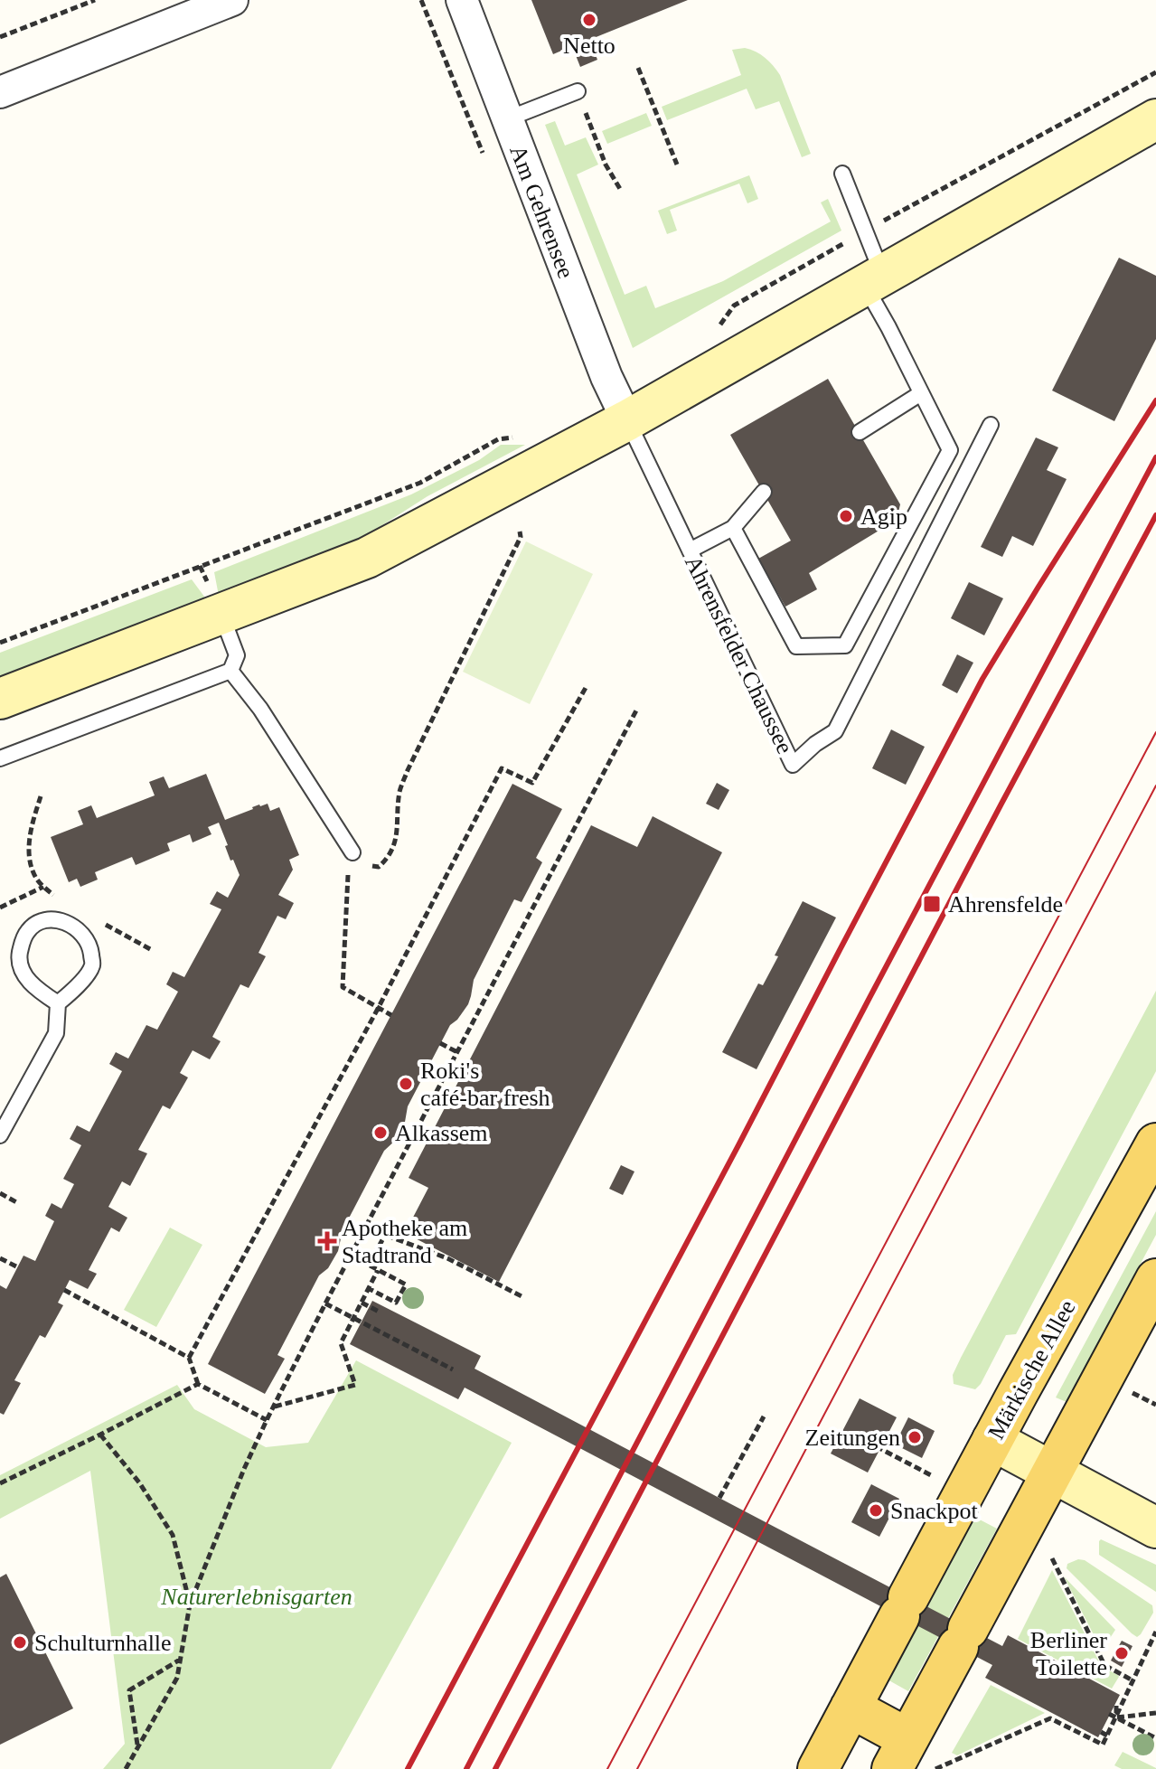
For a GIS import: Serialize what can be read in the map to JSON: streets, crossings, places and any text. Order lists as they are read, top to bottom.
{
  "streets": {
    "main road": ["Märkische Allee"],
    "street": ["Am Gehrensee"],
    "lane": ["Ahrensfelder Chaussee"]
  },
  "crossings": [
    ["Am Gehrensee", "Ahrensfelder Chaussee"]
  ],
  "parks": ["Naturerlebnisgarten"],
  "places": {
    "other": [
      "Netto",
      "Agip",
      "Roki's café-bar fresh",
      "Alkassem",
      "Zeitungen",
      "Snackpot",
      "Schulturnhalle",
      "Berliner Toilette"
    ],
    "transit": ["Ahrensfelde"],
    "health": ["Apotheke am Stadtrand"]
  }
}
